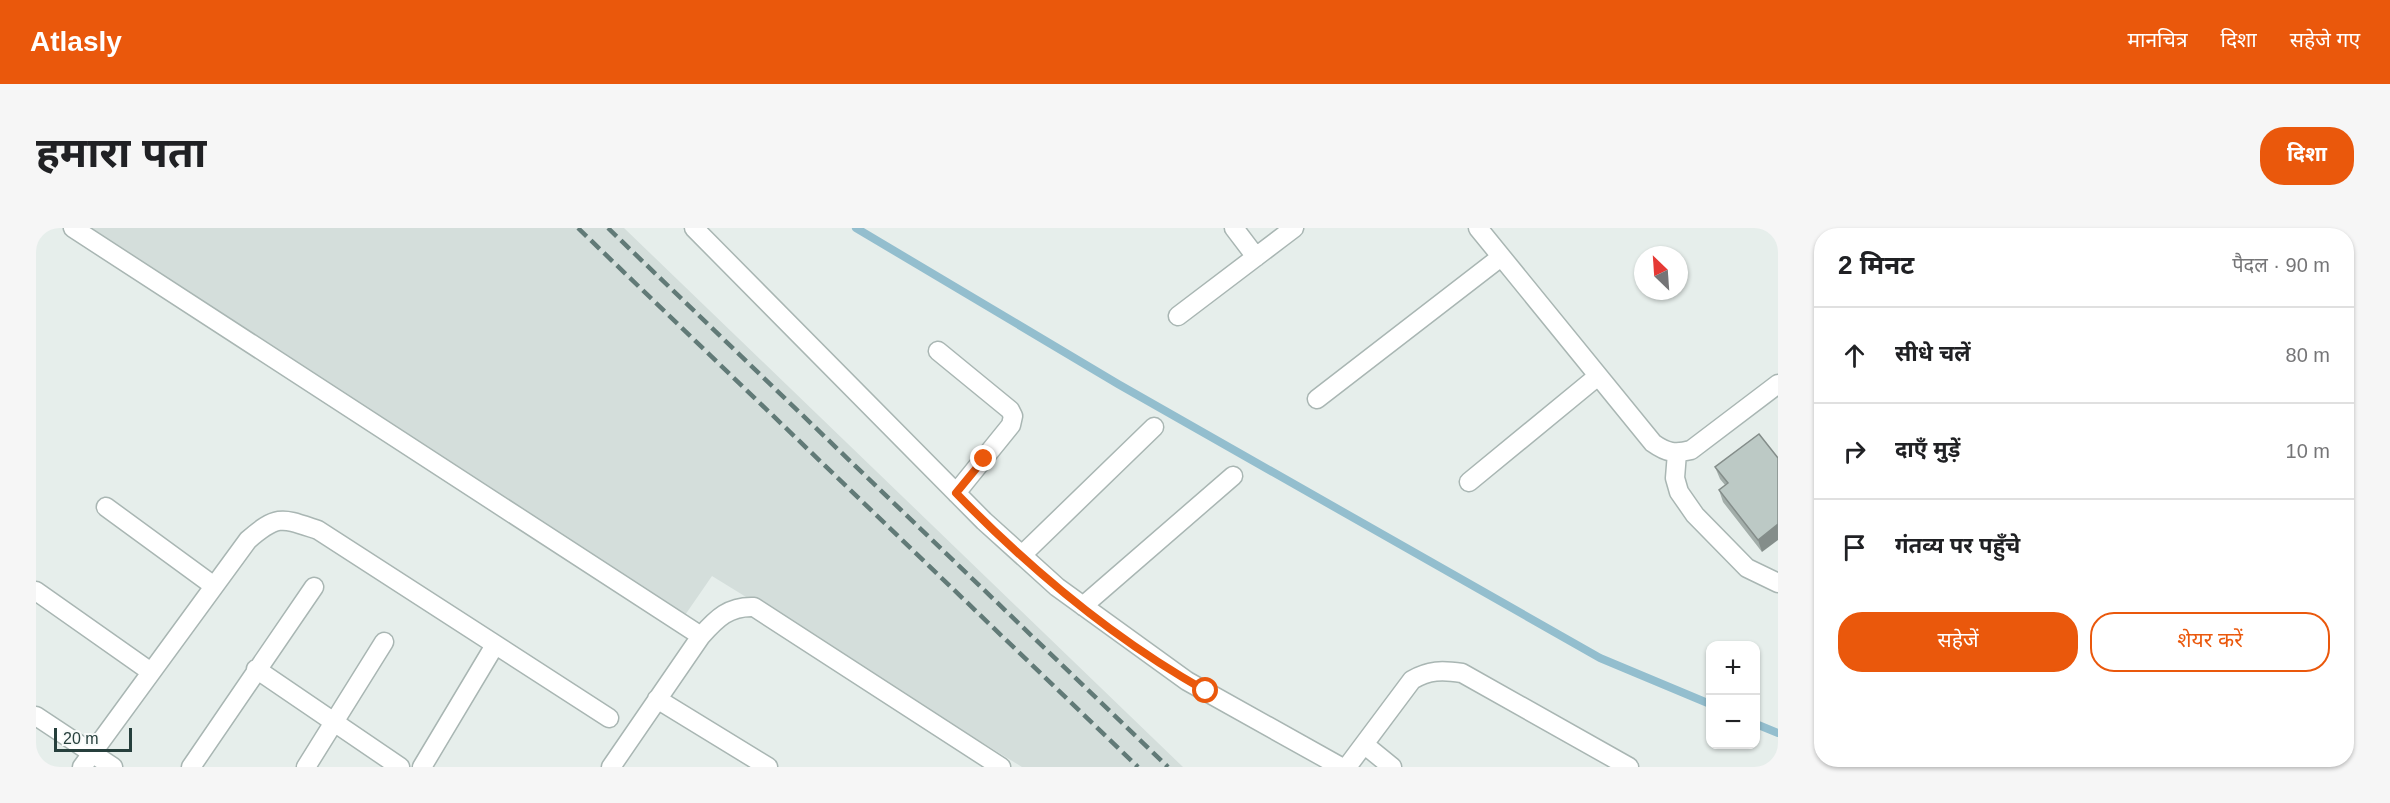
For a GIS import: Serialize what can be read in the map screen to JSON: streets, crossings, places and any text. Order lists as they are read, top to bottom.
{
  "scale_bar": "20 m",
  "north": "top left",
  "page": {
    "header": "Atlasly",
    "nav": ["मानचित्र", "दिशा", "सहेजे गए"],
    "buttons": [
      "दिशा",
      ["सहेजें", "शेयर करें"]
    ],
    "title": "हमारा पता",
    "heading": ["2 मिनट", "पैदल · 90 m"],
    "list": [
      ["सीधे चलें", "80 m"],
      ["दाएँ मुड़ें", "10 m"],
      "गंतव्य पर पहुँचे"
    ],
    "map_buttons": ["+", "−"],
    "scale": "20 m"
  }
}
